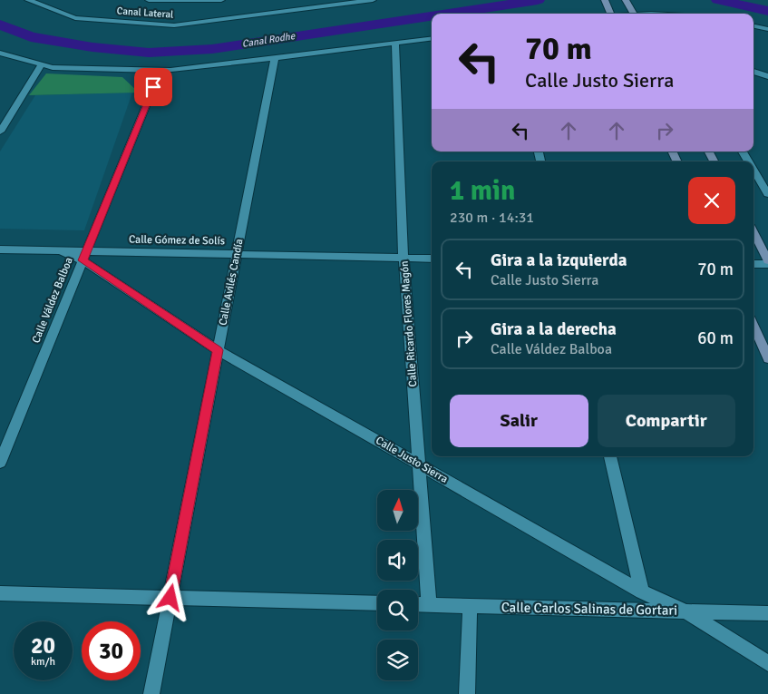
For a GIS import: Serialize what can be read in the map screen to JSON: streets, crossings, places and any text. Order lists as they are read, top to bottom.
{
  "streets": {
    "street": [
      "Canal Lateral",
      "Calle Gómez de Solís",
      "Calle Avilés Candía",
      "Calle Váldez Balboa",
      "Calle Ricardo Flores Magón",
      "Calle Justo Sierra",
      "Calle Carlos Salinas de Gortari"
    ]
  },
  "crossings": [
    ["Calle Gómez de Solís", "Calle Avilés Candía"],
    ["Calle Gómez de Solís", "Calle Váldez Balboa"],
    ["Calle Gómez de Solís", "Calle Ricardo Flores Magón"],
    ["Calle Gómez de Solís", "Calle Justo Sierra"],
    ["Calle Avilés Candía", "Calle Justo Sierra"],
    ["Calle Váldez Balboa", "Calle Justo Sierra"],
    ["Calle Ricardo Flores Magón", "Calle Justo Sierra"],
    ["Calle Ricardo Flores Magón", "Calle Carlos Salinas de Gortari"],
    ["Calle Justo Sierra", "Calle Carlos Salinas de Gortari"]
  ],
  "water": ["Canal Rodhe"],
  "north": "top",
  "page": {
    "turn": ["70 m", "Calle Justo Sierra"],
    "heading": ["1 min", "230 m · 14:31"],
    "list": [
      {
        "name": "Gira a la izquierda",
        "note": "Calle Justo Sierra",
        "value": "70 m"
      },
      {
        "name": "Gira a la derecha",
        "note": "Calle Váldez Balboa",
        "value": "60 m"
      }
    ],
    "buttons": ["Salir", "Compartir"],
    "speed": "20 km/h",
    "limit": "30"
  }
}
